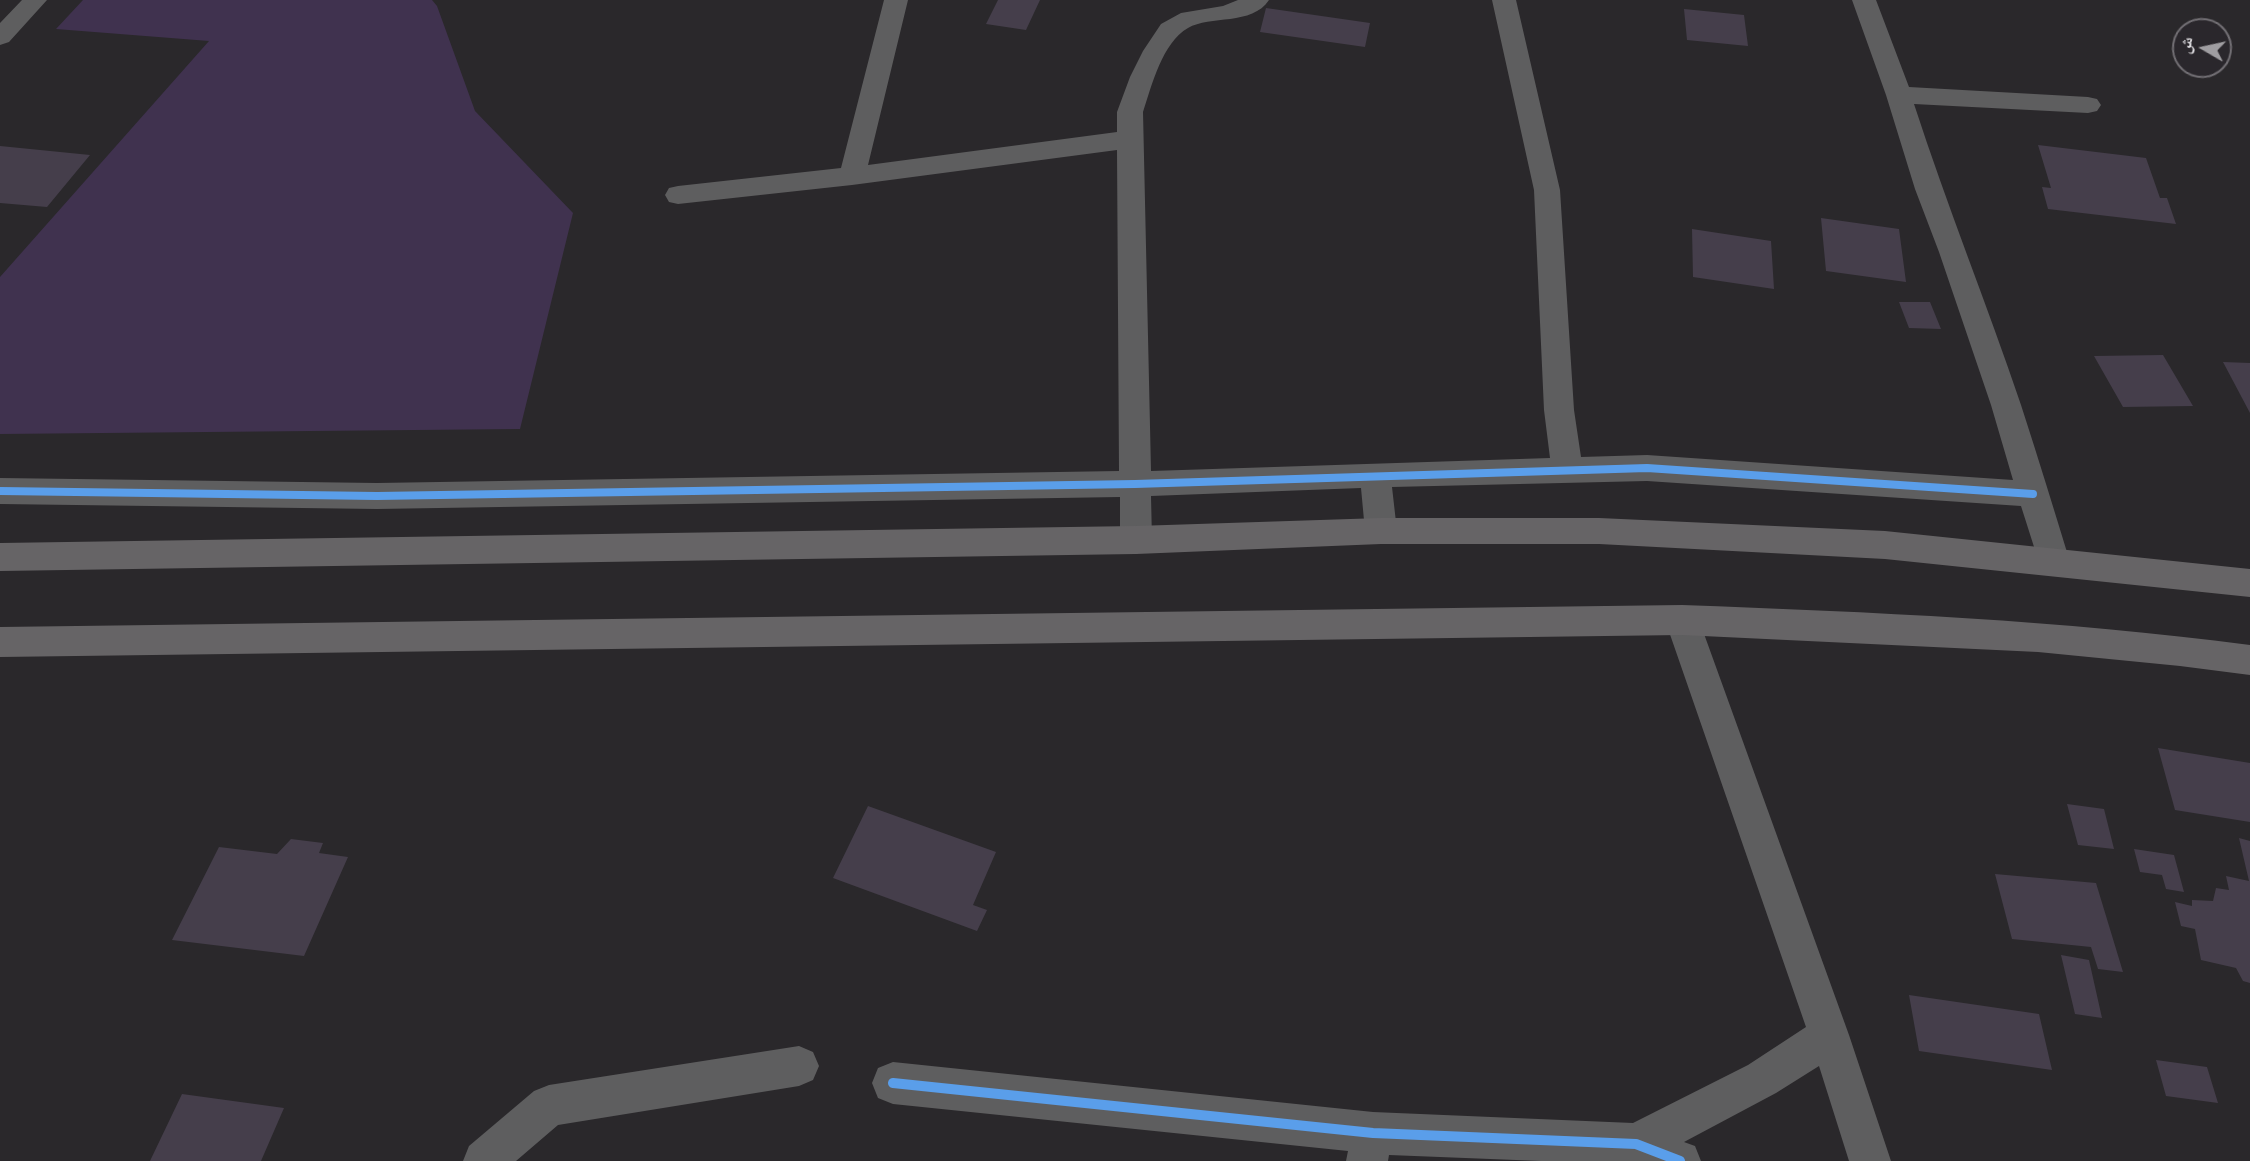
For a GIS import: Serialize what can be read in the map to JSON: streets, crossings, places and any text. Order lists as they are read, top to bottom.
{
  "north": "left"
}
